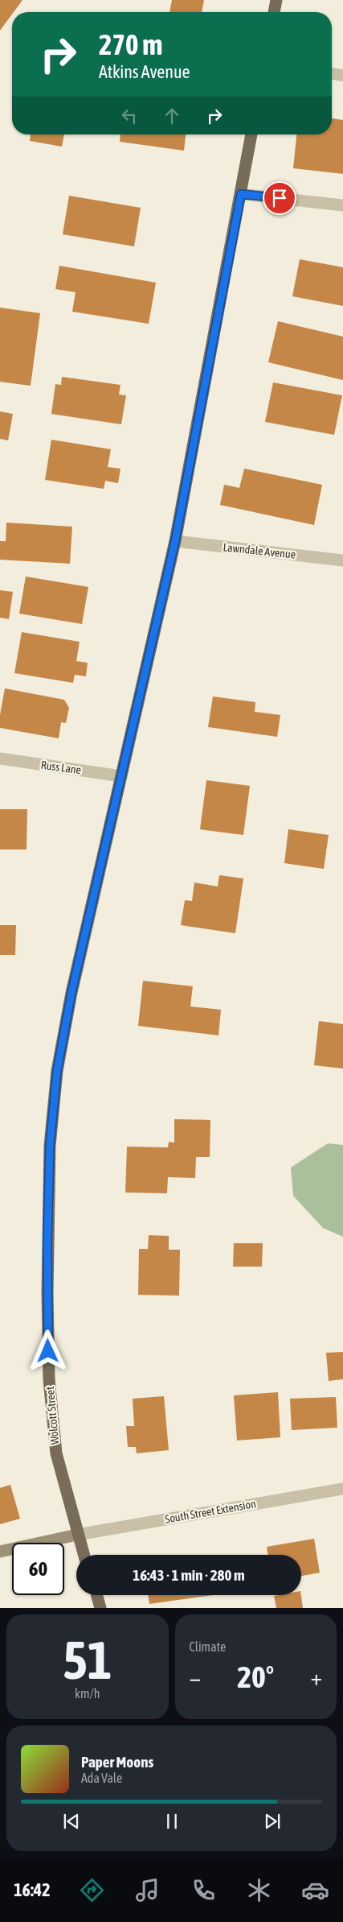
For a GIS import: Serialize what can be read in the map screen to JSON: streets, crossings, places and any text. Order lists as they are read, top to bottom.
{
  "streets": {
    "main road": ["Wolcott Street"],
    "street": ["Lawndale Avenue", "Russ Lane", "South Street Extension"]
  },
  "crossings": [
    ["Lawndale Avenue", "Wolcott Street"],
    ["Russ Lane", "Wolcott Street"],
    ["Wolcott Street", "South Street Extension"]
  ],
  "page": {
    "turn": ["270 m", "Atkins Avenue"],
    "limit": "60",
    "trip": "16:43 · 1 min · 280 m",
    "tile": [
      ["51", "km/h"],
      "Climate"
    ],
    "heat": ["−", "20°", "+"],
    "song": ["Paper Moons", "Ada Vale"],
    "tabs": "16:42"
  }
}
